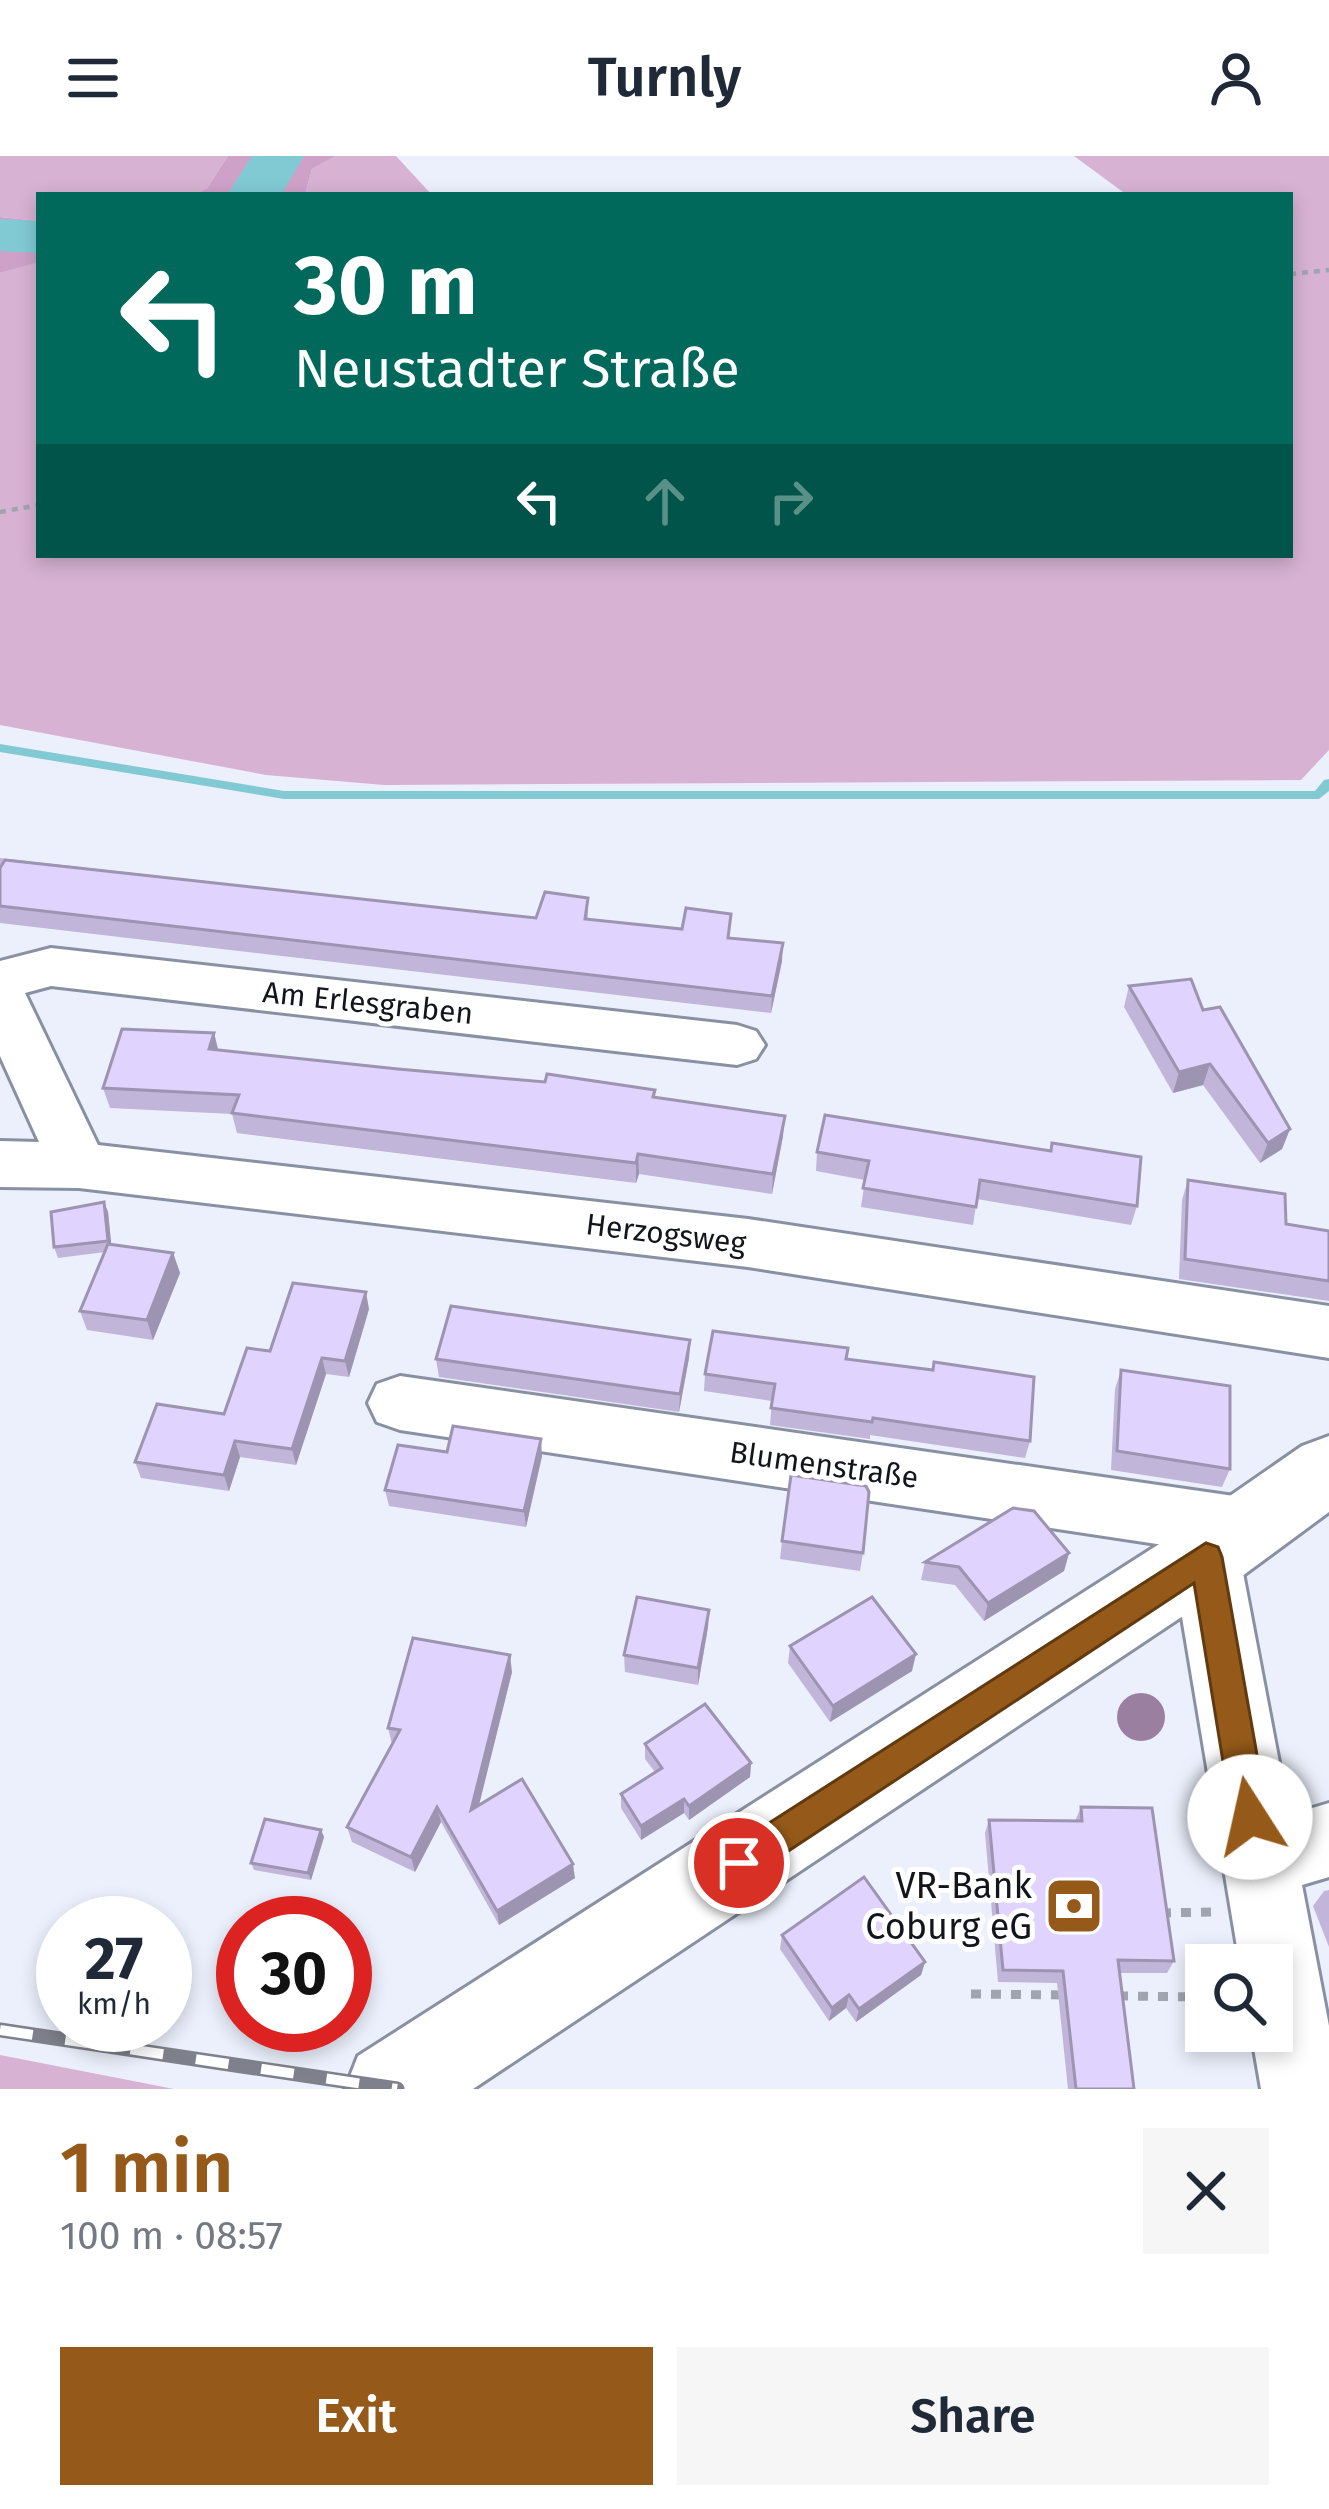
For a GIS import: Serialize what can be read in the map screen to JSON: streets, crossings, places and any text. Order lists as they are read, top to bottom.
{
  "streets": {
    "street": ["Am Erlesgraben", "Herzogsweg", "Blumenstraße"]
  },
  "places": {
    "bank": ["VR-Bank Coburg eG"]
  },
  "page": {
    "header": "Turnly",
    "turn": ["30 m", "Neustadter Straße"],
    "speed": "27 km/h",
    "limit": "30",
    "heading": ["1 min", "100 m · 08:57"],
    "buttons": ["Exit", "Share"]
  }
}
